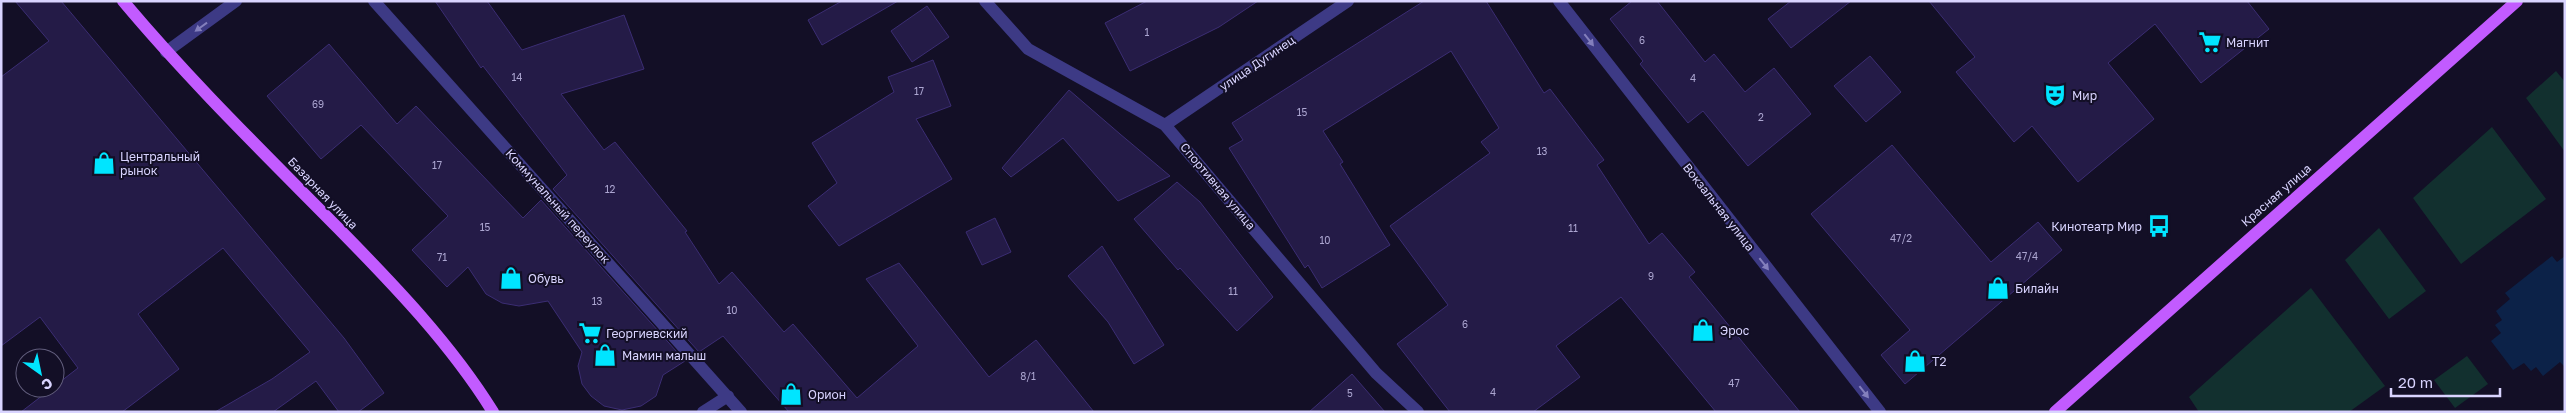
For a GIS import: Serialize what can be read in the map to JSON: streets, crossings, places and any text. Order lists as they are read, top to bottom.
{
  "streets": {
    "main road": ["Базарная улица", "Красная улица"],
    "street": [
      "улица Дугинец",
      "Спортивная улица",
      "Коммунальный переулок",
      "Вокзальная улица"
    ]
  },
  "crossings": [
    ["улица Дугинец", "Спортивная улица"]
  ],
  "one_way": ["Вокзальная улица"],
  "places": {
    "supermarket": ["Магнит", "Георгиевский"],
    "theatre": ["Мир"],
    "shop": [
      "Центральный рынок",
      "Обувь",
      "Билайн",
      "Эрос",
      "Мамин малыш",
      "T2",
      "Орион"
    ],
    "bus stop": ["Кинотеатр Мир"]
  },
  "house_numbers": [
    "1",
    "6",
    "14",
    "4",
    "17",
    "69",
    "15",
    "2",
    "13",
    "17",
    "12",
    "15",
    "11",
    "47/2",
    "10",
    "47/4",
    "71",
    "9",
    "11",
    "13",
    "10",
    "6",
    "8/1",
    "47",
    "4",
    "5"
  ],
  "scale_bar": "20 m",
  "north": "bottom right"
}
